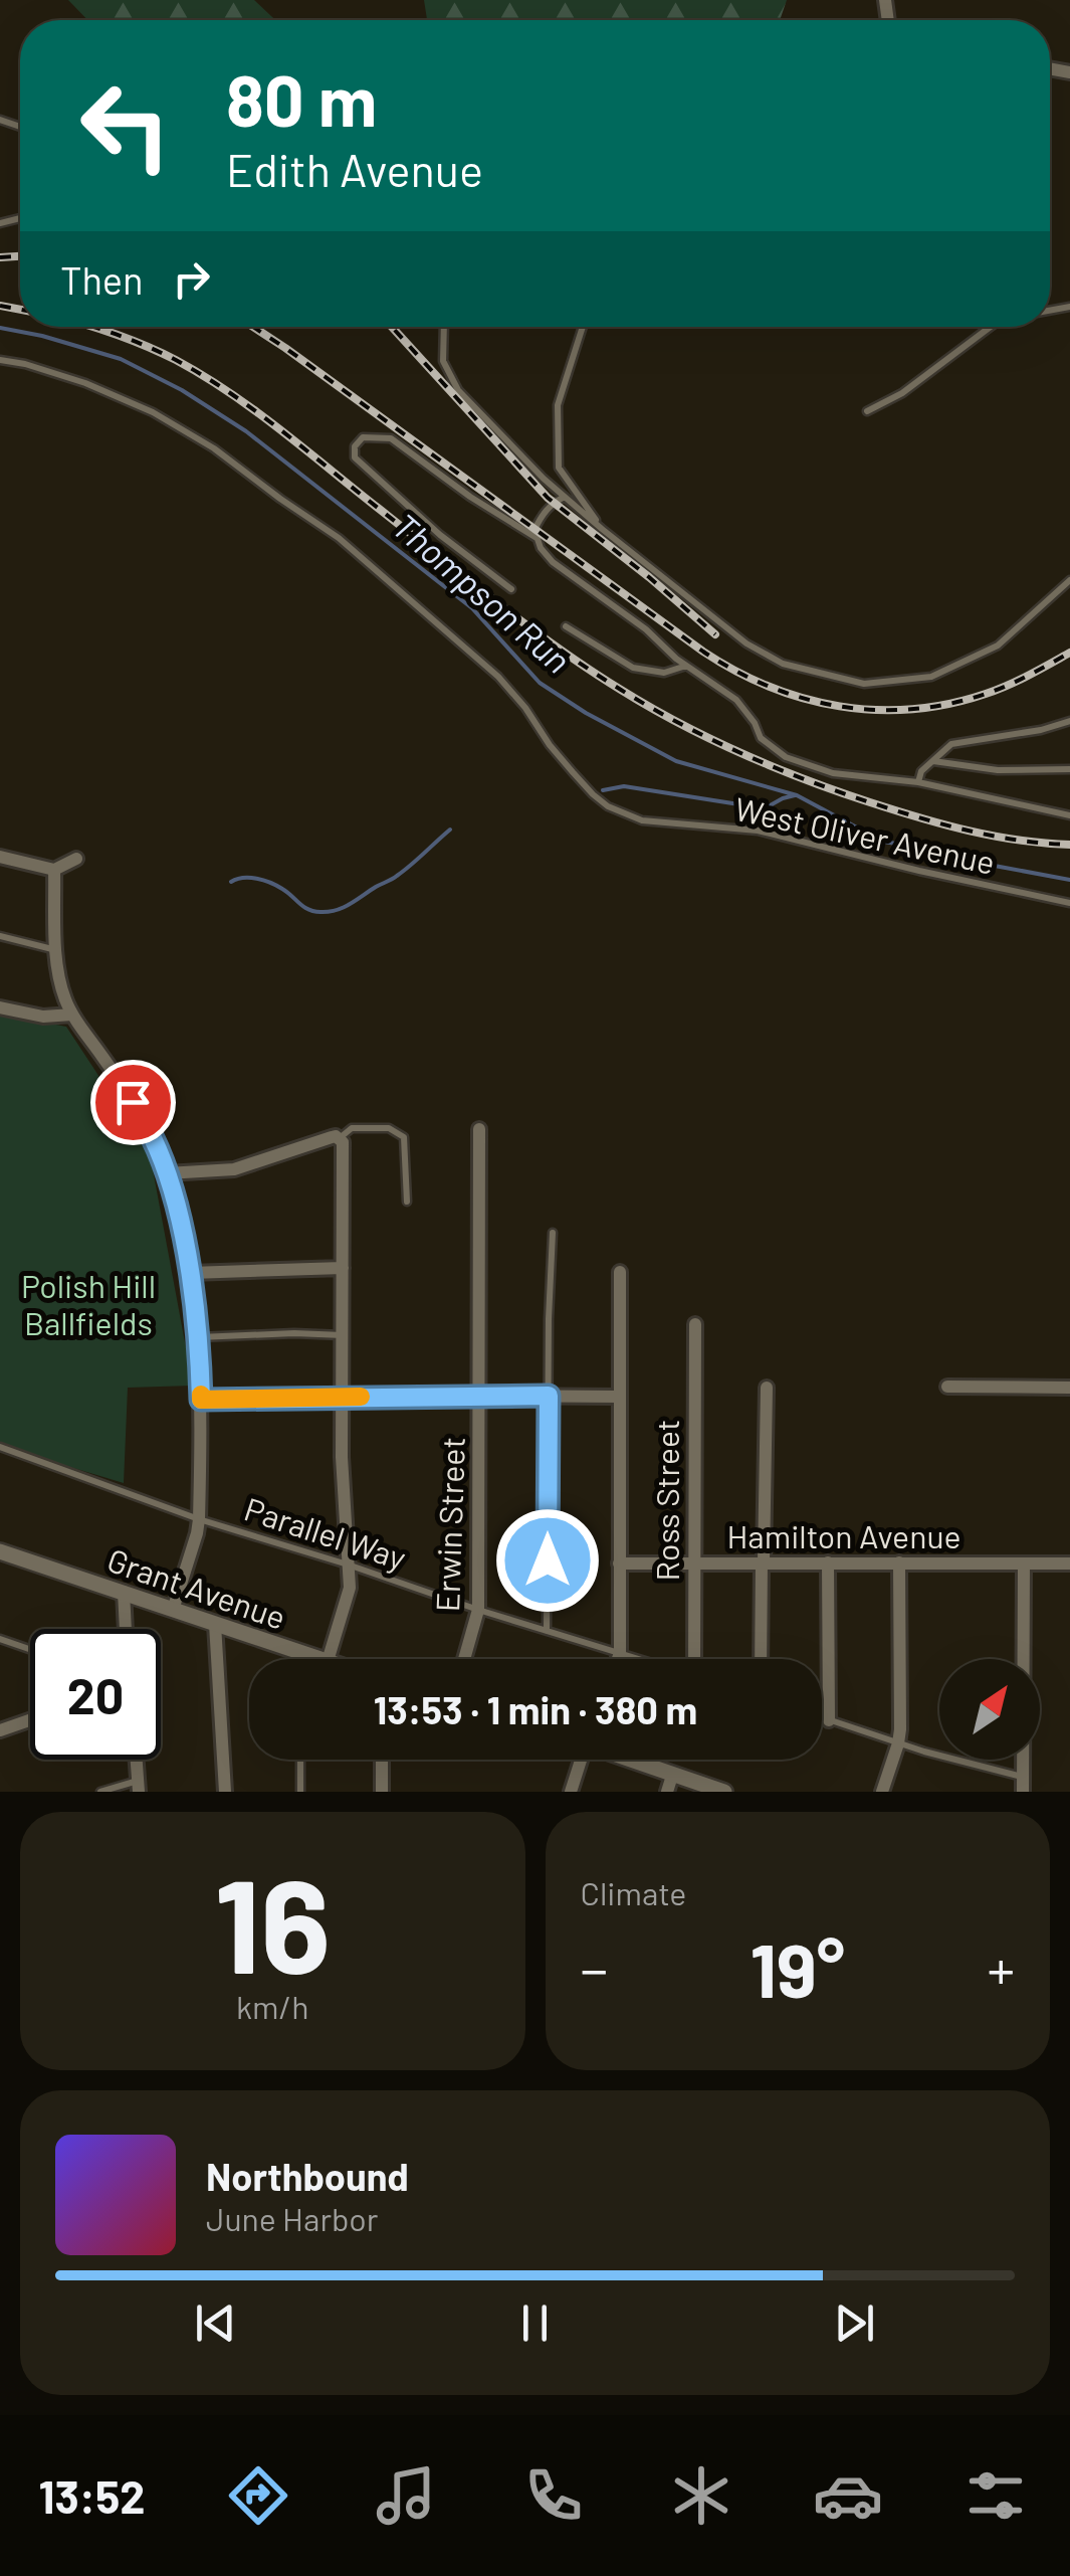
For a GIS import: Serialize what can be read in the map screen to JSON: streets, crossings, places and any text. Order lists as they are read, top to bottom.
{
  "streets": {
    "street": [
      "Ross Street",
      "Erwin Street",
      "Hamilton Avenue",
      "Grant Avenue"
    ],
    "lane": ["West Oliver Avenue", "Parallel Way"]
  },
  "crossings": [
    ["Ross Street", "Hamilton Avenue"],
    ["Erwin Street", "Parallel Way"]
  ],
  "water": ["Thompson Run"],
  "parks": ["Polish Hill Ballfields"],
  "north": "top right",
  "page": {
    "turn": ["80 m", "Edith Avenue"],
    "then": "Then",
    "limit": "20",
    "trip": "13:53 · 1 min · 380 m",
    "tile": [
      ["16", "km/h"],
      "Climate"
    ],
    "heat": ["−", "19°", "+"],
    "song": ["Northbound", "June Harbor"],
    "tabs": "13:52"
  }
}
